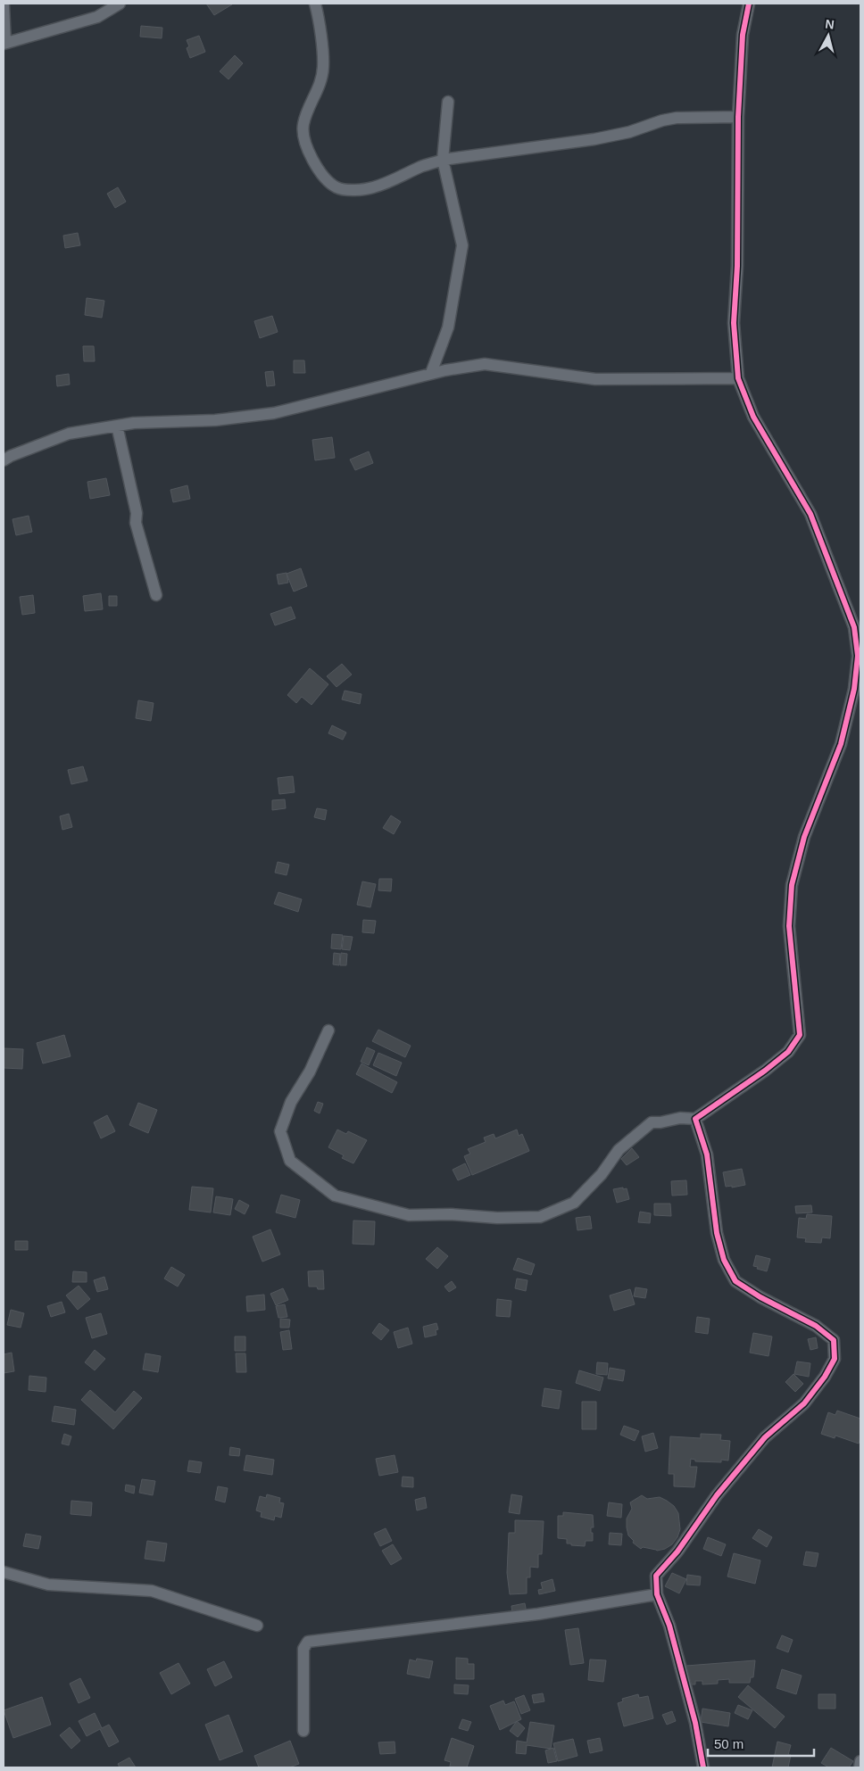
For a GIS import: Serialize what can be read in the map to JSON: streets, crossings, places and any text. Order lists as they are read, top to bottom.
{
  "scale_bar": "50 m",
  "north": "top"
}
